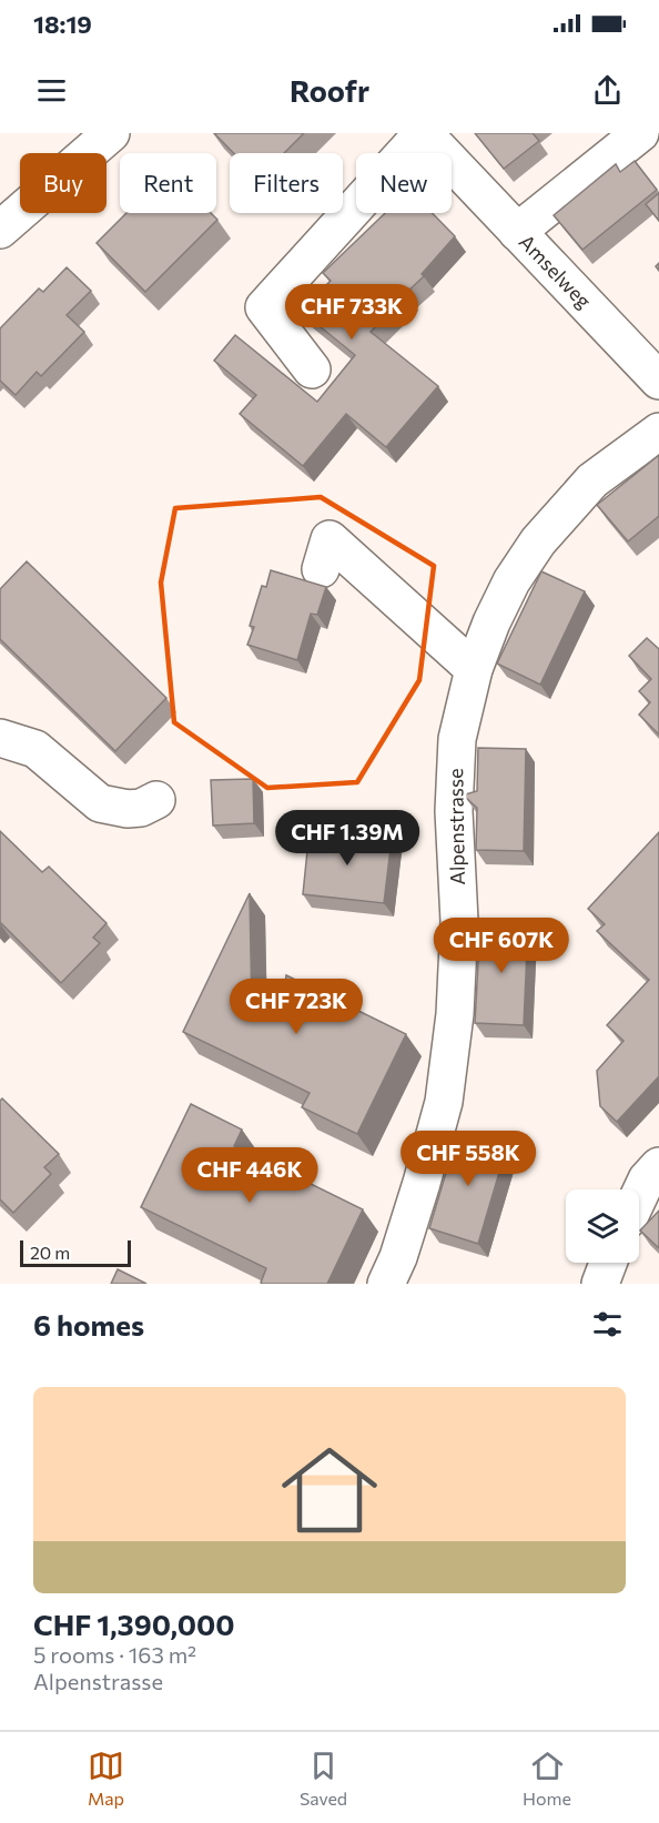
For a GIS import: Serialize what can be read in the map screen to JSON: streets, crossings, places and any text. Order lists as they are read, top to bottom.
{
  "streets": {
    "street": ["Amselweg", "Alpenstrasse"]
  },
  "scale_bar": "20 m",
  "page": {
    "status": "18:19",
    "header": "Roofr",
    "chip": [
      "Buy",
      "Rent",
      "Filters",
      "New"
    ],
    "price": [
      "CHF 733K",
      "CHF 1.39M",
      "CHF 607K",
      "CHF 723K",
      "CHF 558K",
      "CHF 446K"
    ],
    "scale": "20 m",
    "heading": "6 homes",
    "list": [
      {
        "name": "CHF 1,390,000",
        "note": "5 rooms · 163 m² · Alpenstrasse"
      }
    ],
    "tabs": ["Map", "Saved", "Home"]
  }
}
